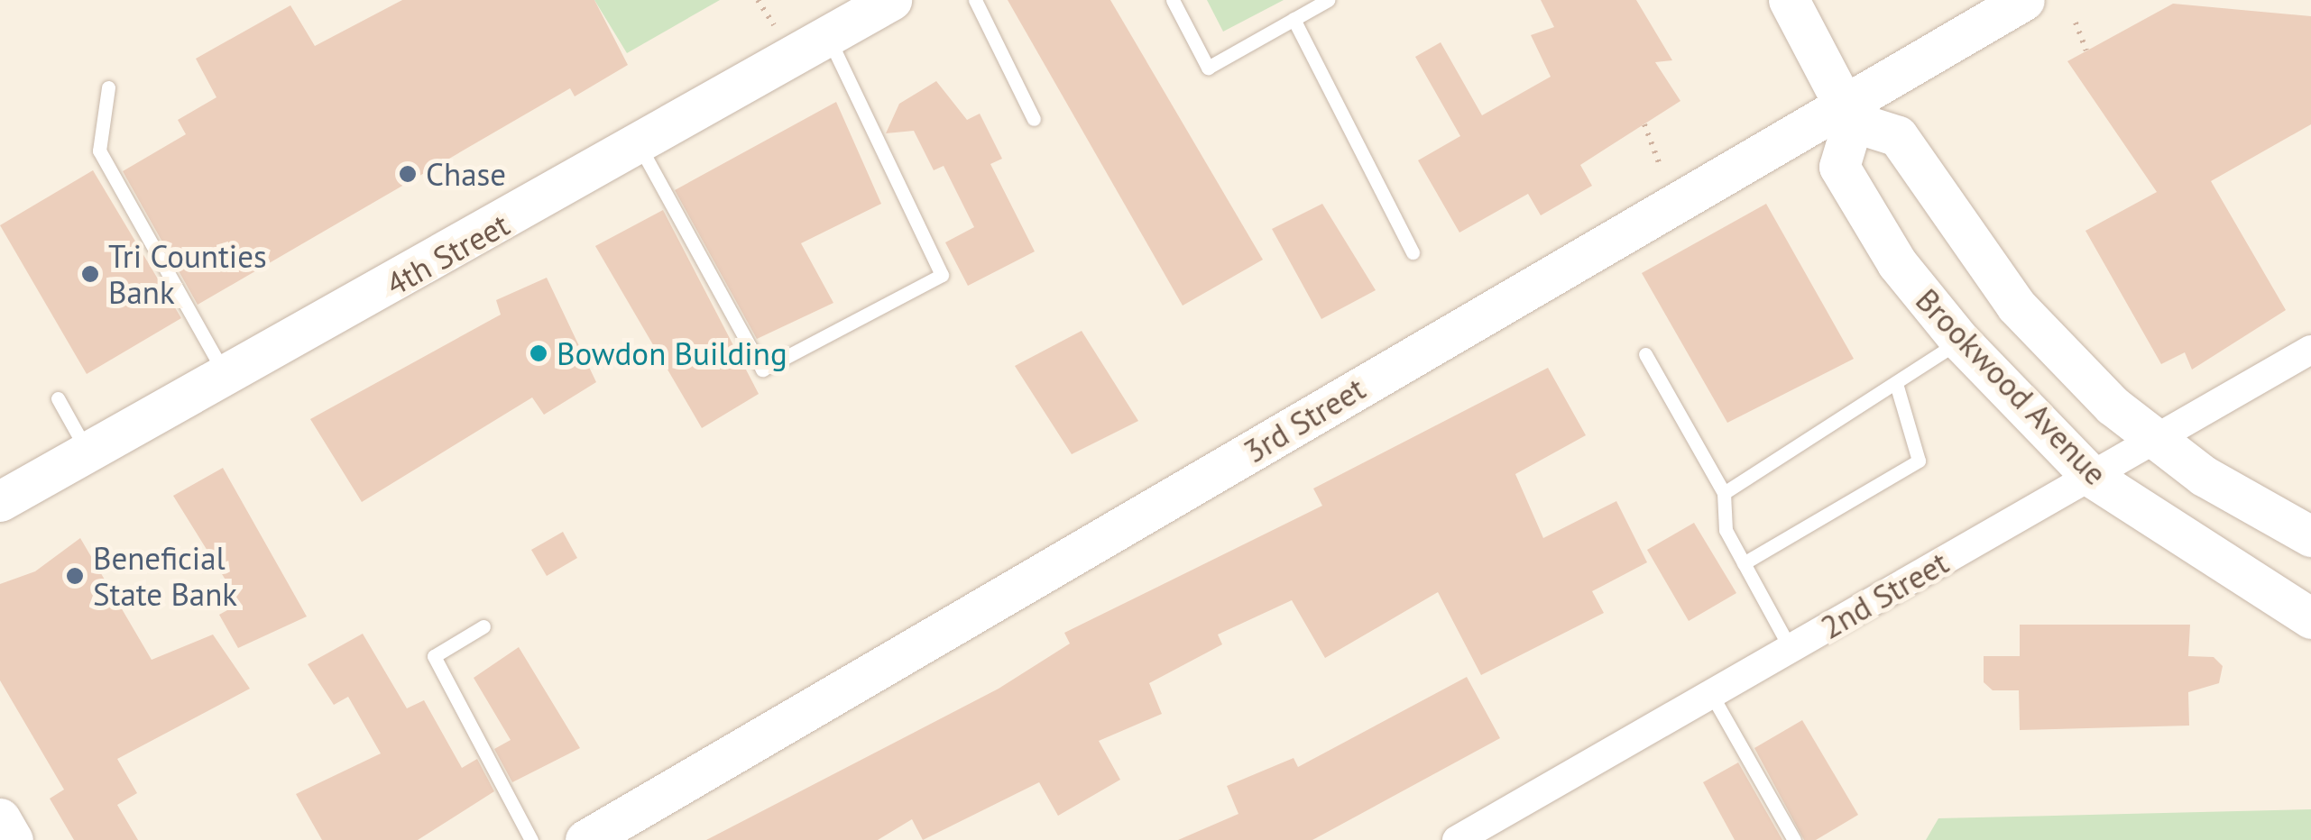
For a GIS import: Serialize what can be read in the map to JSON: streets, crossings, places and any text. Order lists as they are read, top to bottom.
{
  "streets": {
    "street": [
      "4th Street",
      "Brookwood Avenue",
      "3rd Street",
      "2nd Street"
    ]
  },
  "crossings": [
    ["Brookwood Avenue", "3rd Street"],
    ["Brookwood Avenue", "2nd Street"]
  ],
  "places": [
    "Chase",
    "Tri Counties Bank",
    "Bowdon Building",
    "Beneficial State Bank"
  ]
}
